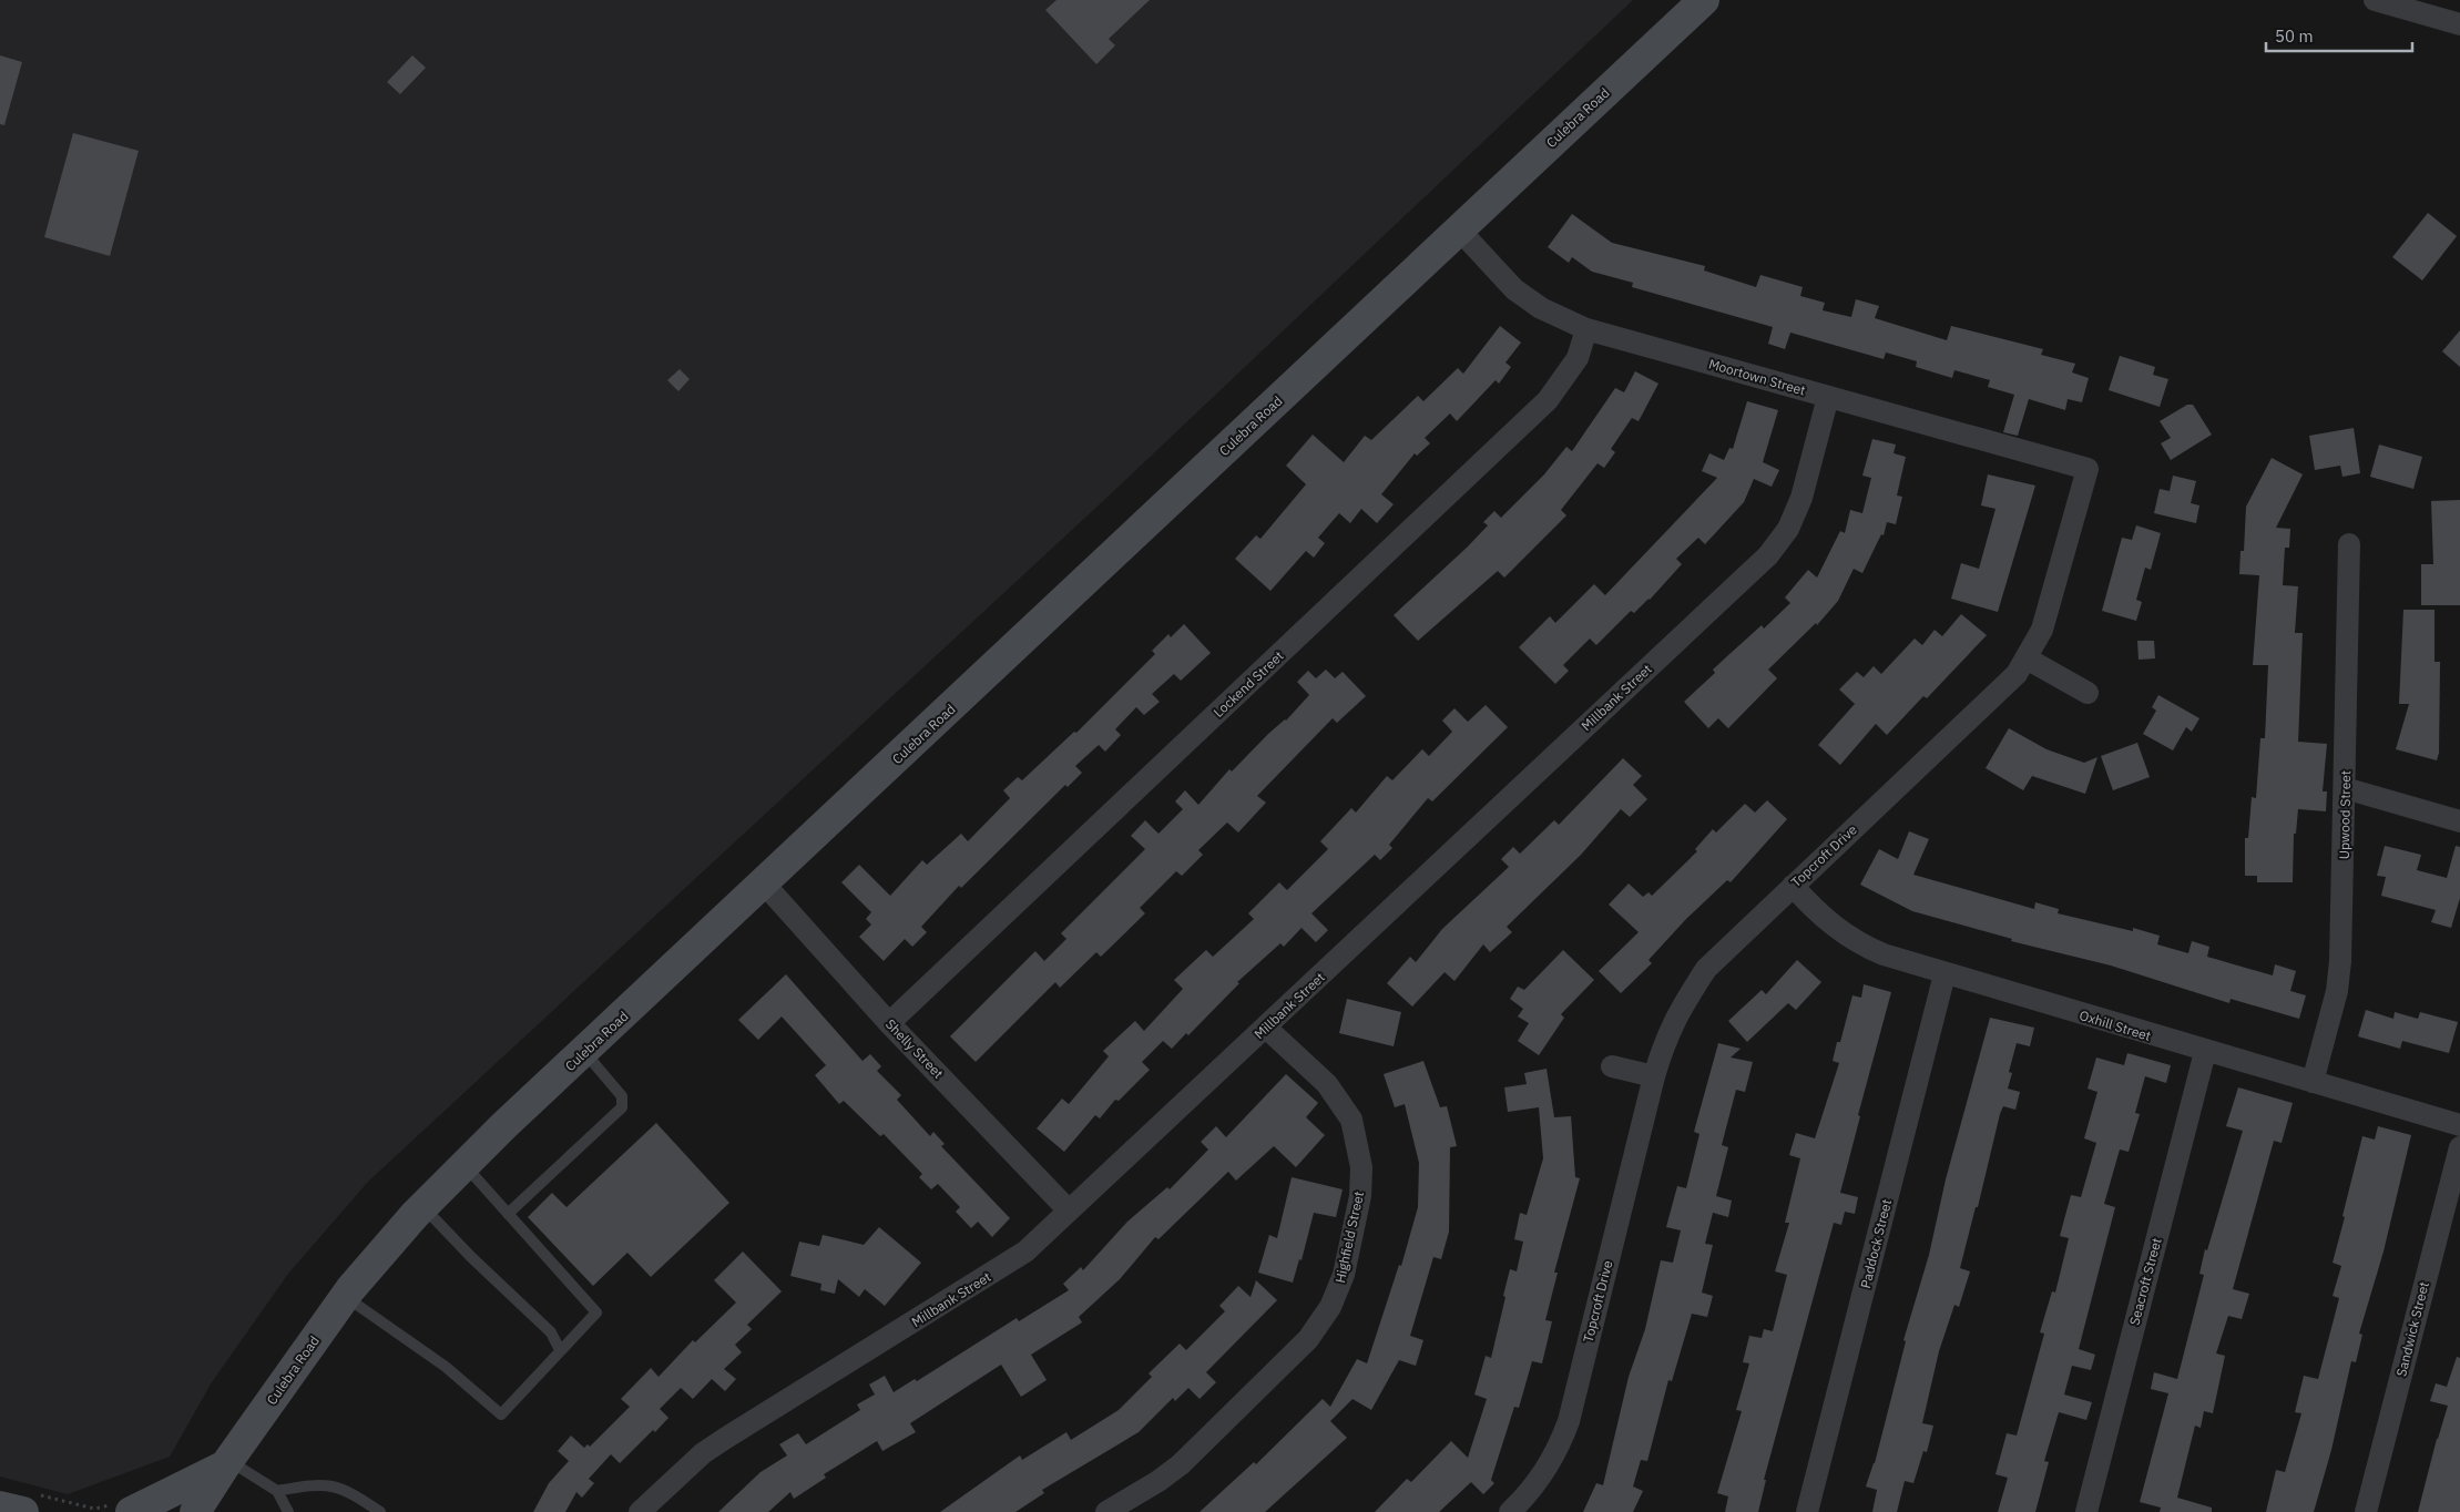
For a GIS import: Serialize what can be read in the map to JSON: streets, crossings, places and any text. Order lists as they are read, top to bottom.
{
  "streets": {
    "main road": ["Culebra Road"],
    "street": [
      "Moortown Street",
      "Lockend Street",
      "Millbank Street",
      "Upwood Street",
      "Topcroft Drive",
      "Oxhill Street",
      "Shelly Street",
      "Highfield Street",
      "Paddock Street",
      "Seacroft Street",
      "Sandwick Street"
    ]
  },
  "crossings": [
    ["Culebra Road", "Moortown Street"],
    ["Culebra Road", "Shelly Street"],
    ["Moortown Street", "Lockend Street"],
    ["Moortown Street", "Millbank Street"],
    ["Moortown Street", "Topcroft Drive"],
    ["Lockend Street", "Shelly Street"],
    ["Millbank Street", "Shelly Street"],
    ["Millbank Street", "Highfield Street"],
    ["Upwood Street", "Oxhill Street"],
    ["Topcroft Drive", "Oxhill Street"],
    ["Oxhill Street", "Paddock Street"],
    ["Oxhill Street", "Seacroft Street"]
  ],
  "scale_bar": "50 m"
}
